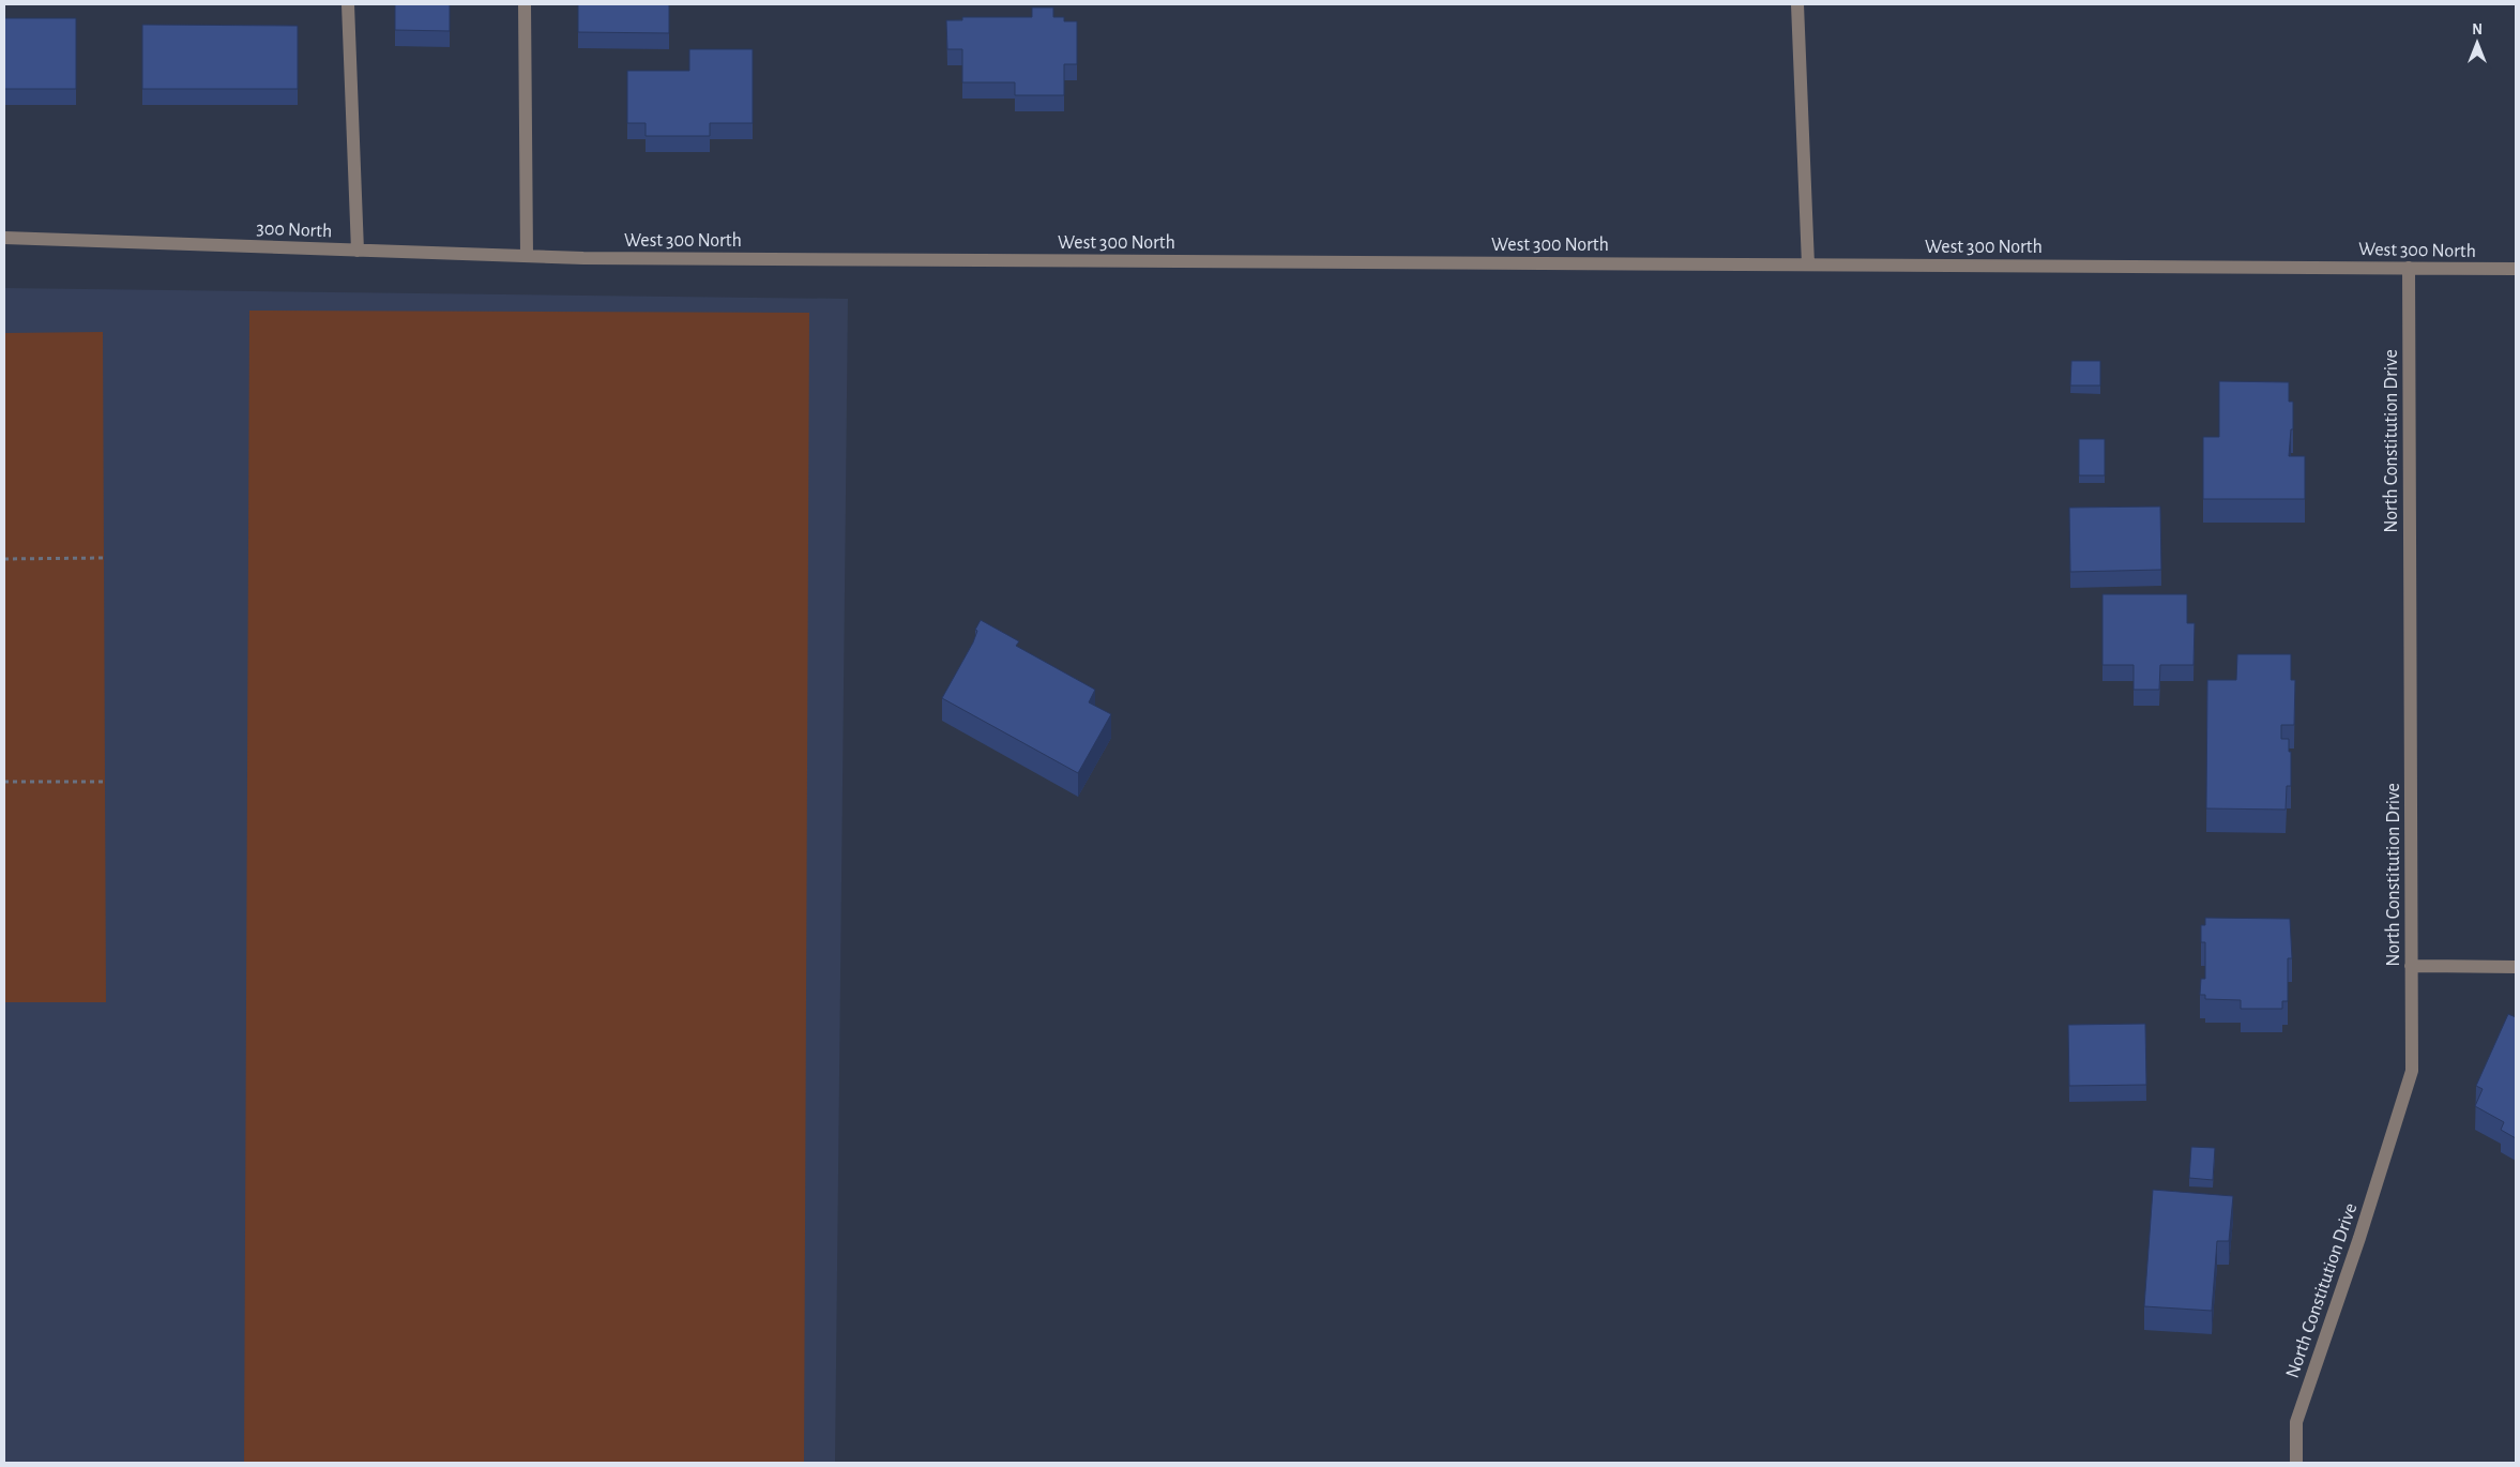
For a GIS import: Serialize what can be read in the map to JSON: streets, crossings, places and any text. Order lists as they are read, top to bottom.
{
  "streets": {
    "street": ["300 North", "West 300 North", "North Constitution Drive"]
  },
  "crossings": [
    ["300 North", "West 300 North"],
    ["West 300 North", "North Constitution Drive"]
  ],
  "north": "top"
}
